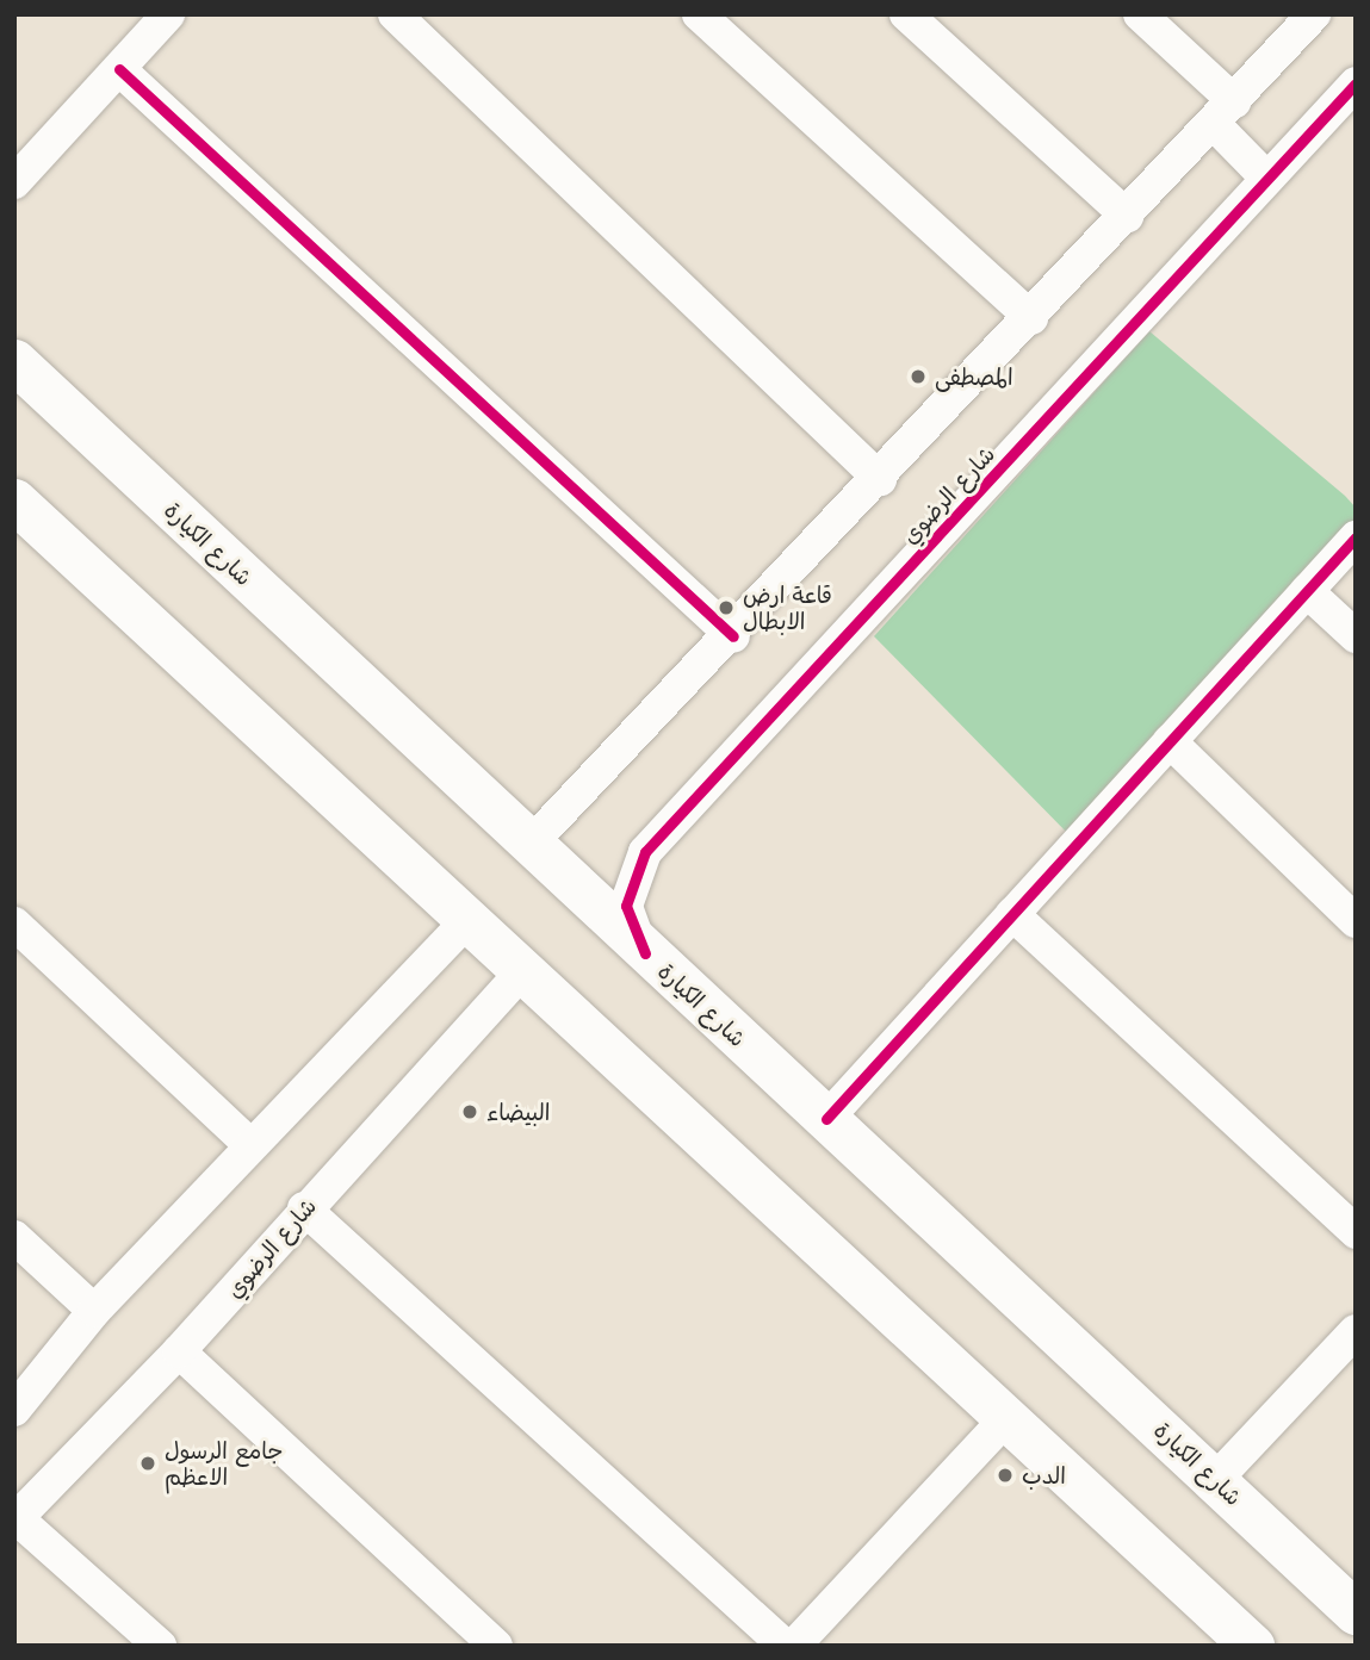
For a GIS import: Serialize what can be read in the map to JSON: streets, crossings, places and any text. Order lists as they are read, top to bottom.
{
  "streets": {
    "main road": ["شارع الكيارة"],
    "street": ["شارع الرضوي"]
  },
  "crossings": [
    ["شارع الرضوي", "شارع الكيارة"]
  ],
  "places": [
    "المصطفى",
    "قاعة ارض الابطال",
    "البيضاء",
    "جامع الرسول الاعظم",
    "الدب"
  ]
}
